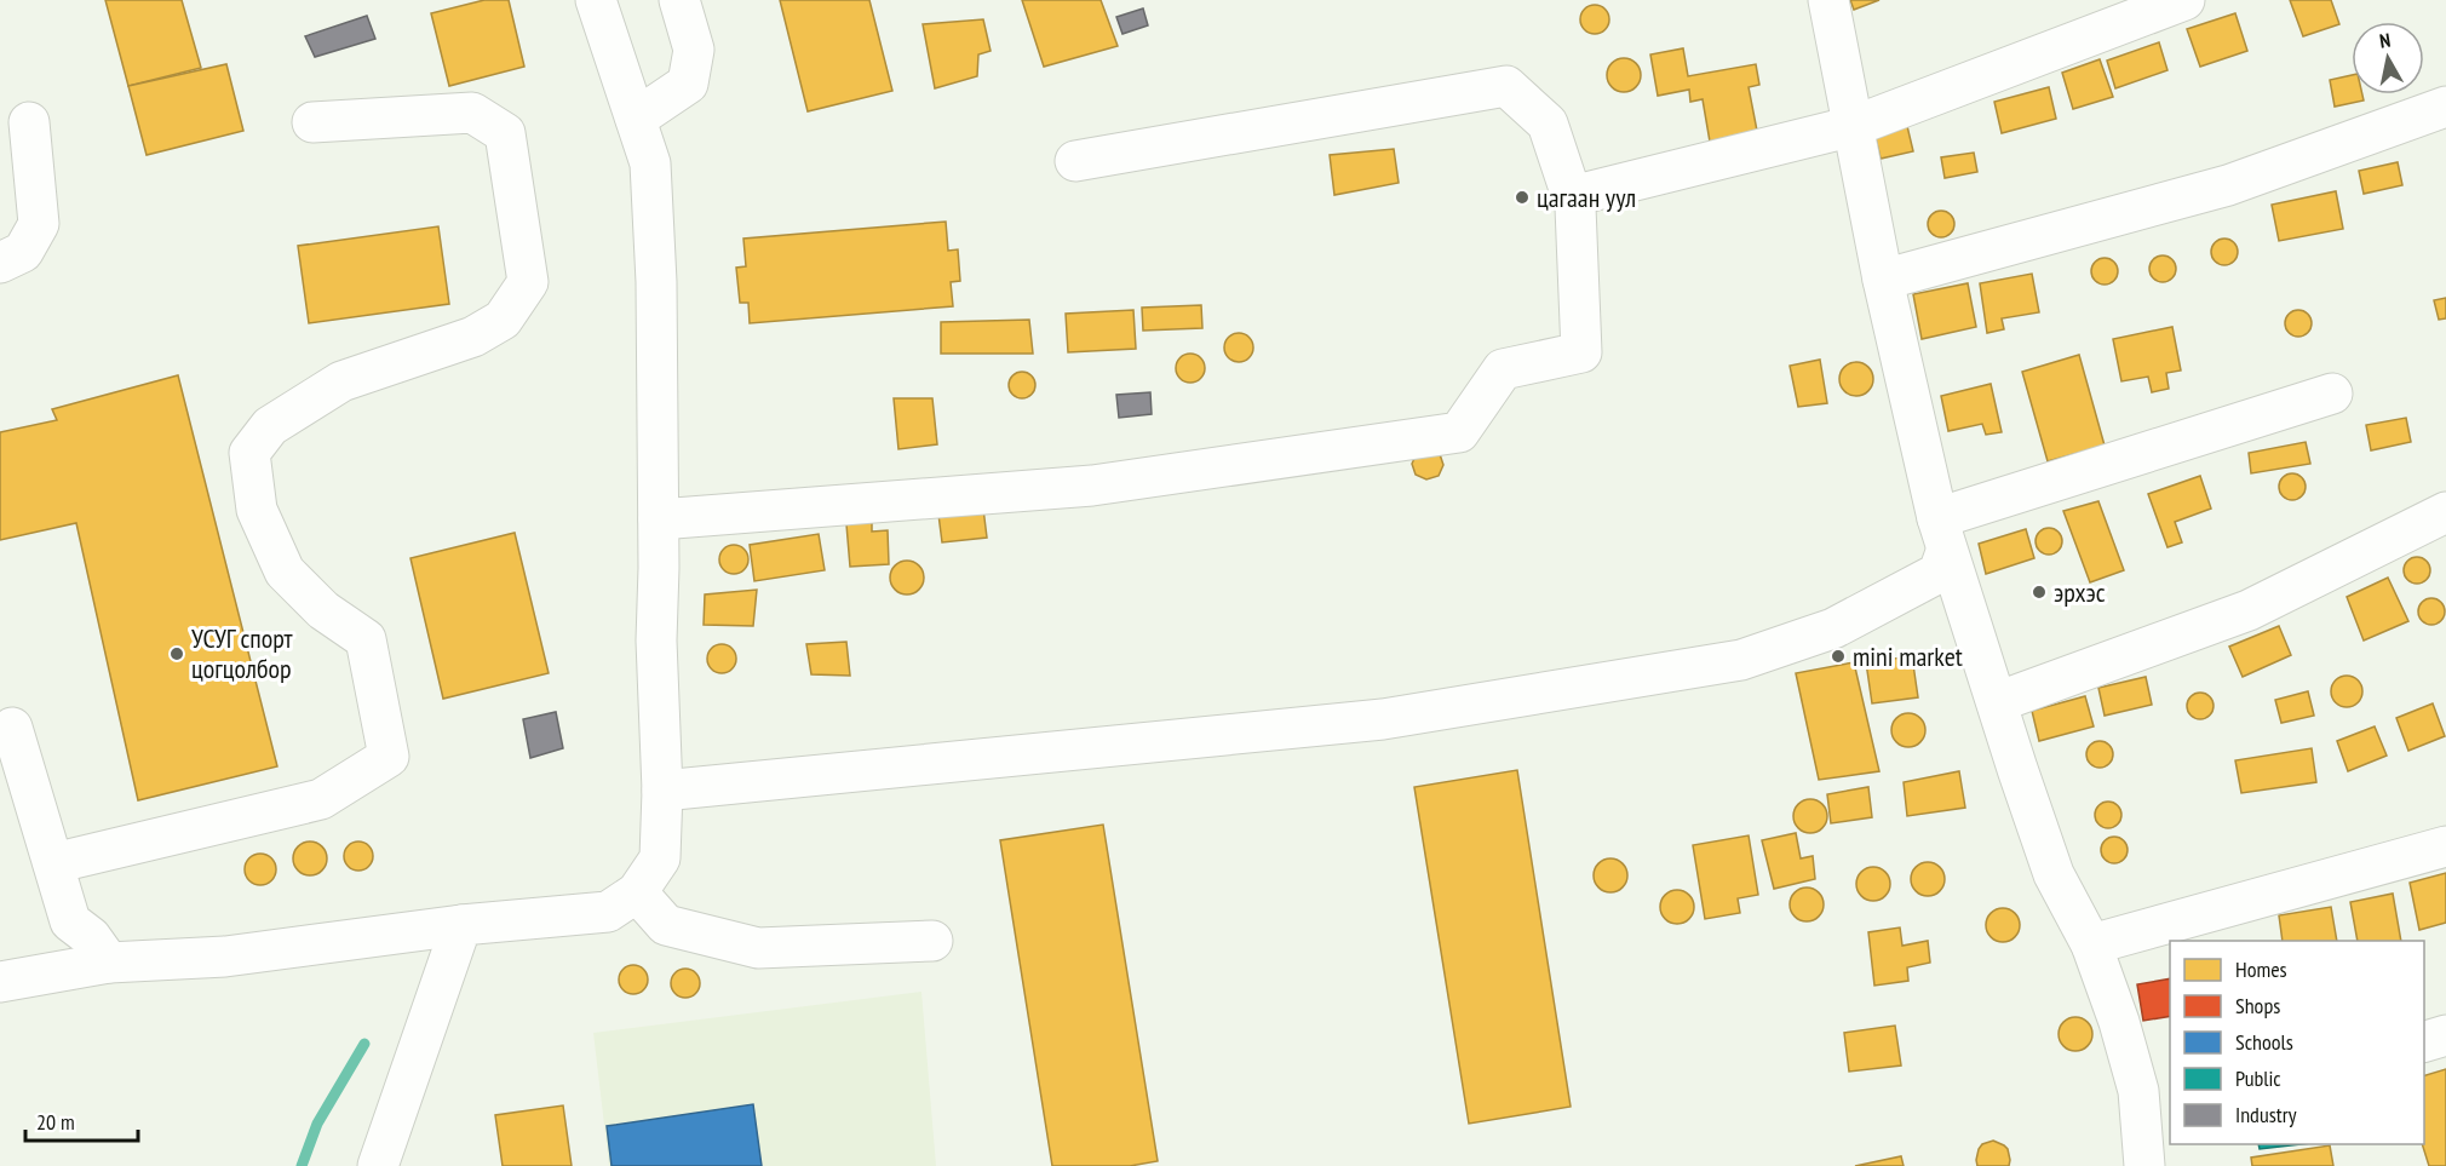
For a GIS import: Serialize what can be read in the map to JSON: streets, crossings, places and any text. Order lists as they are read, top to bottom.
{
  "places": [
    "цагаан уул",
    "эрхэс",
    "УСУГ спорт цогцолбор",
    "mini market"
  ],
  "legend": [
    "Homes",
    "Shops",
    "Schools",
    "Public",
    "Industry"
  ],
  "scale_bar": "20 m",
  "north": "top"
}
